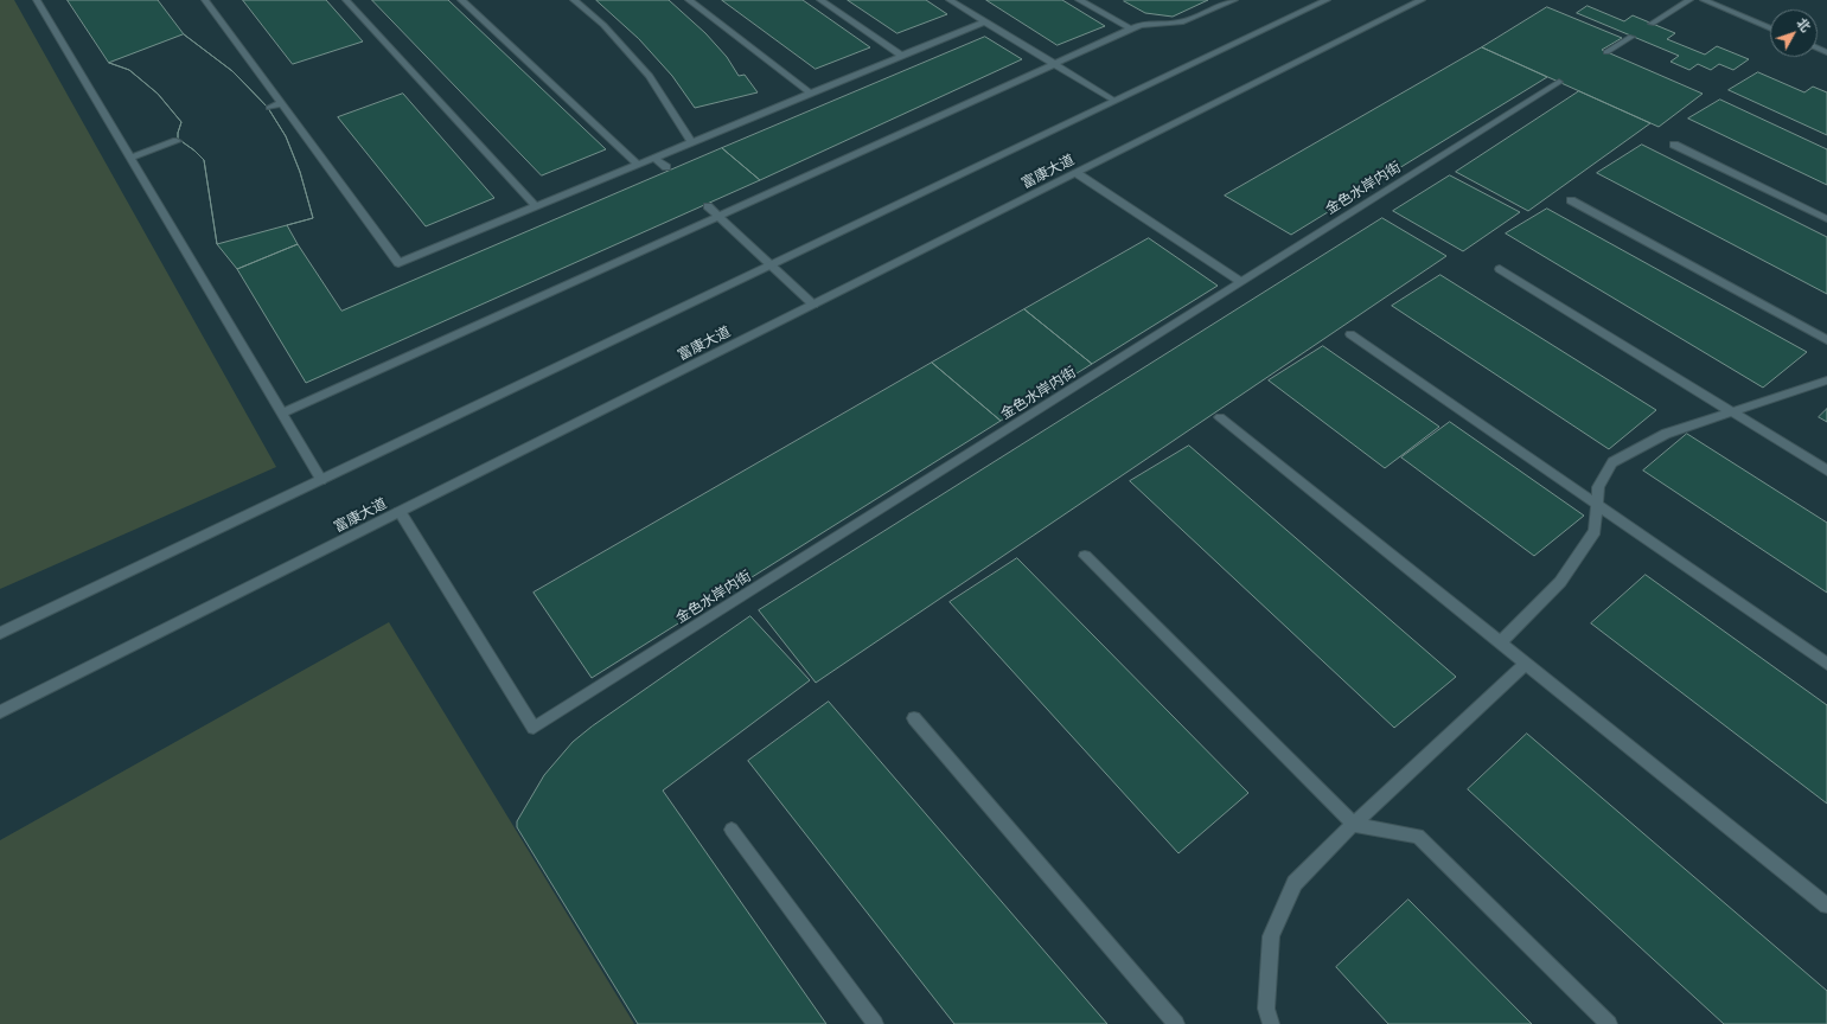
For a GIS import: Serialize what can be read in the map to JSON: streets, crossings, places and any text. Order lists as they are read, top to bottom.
{
  "streets": {
    "street": ["富康大道", "金色水岸内街"]
  },
  "crossings": [
    ["富康大道", "金色水岸内街"]
  ],
  "north": "top right"
}
